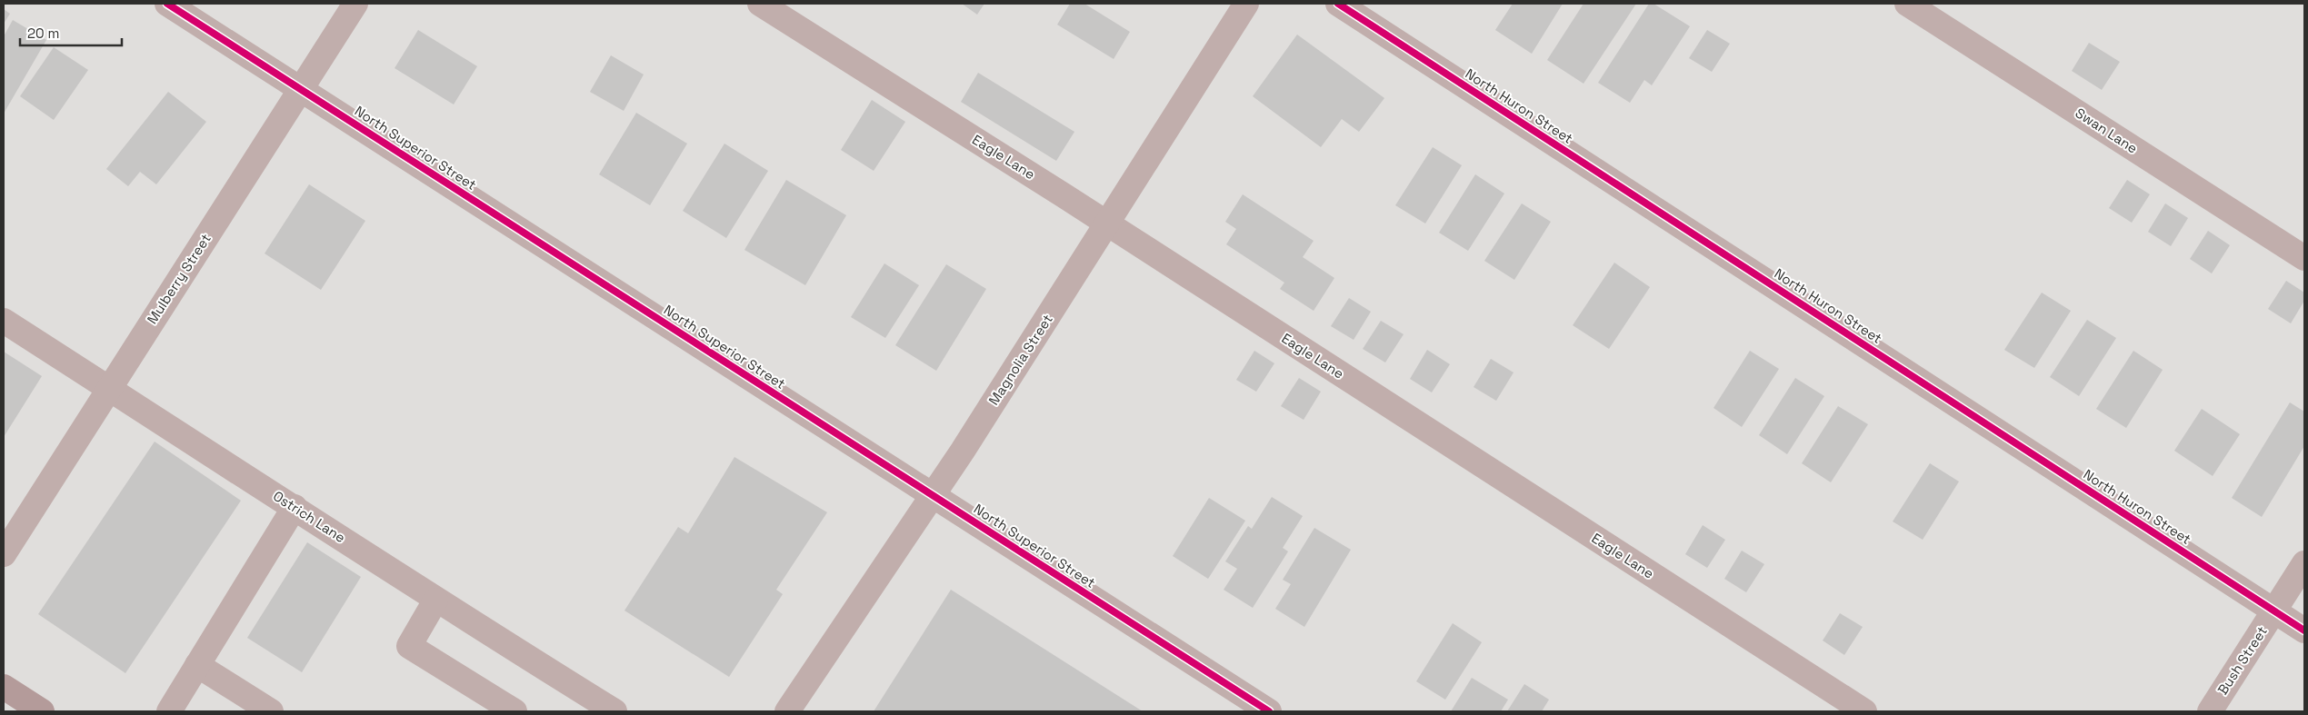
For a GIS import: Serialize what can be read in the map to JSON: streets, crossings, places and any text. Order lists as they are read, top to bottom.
{
  "streets": {
    "street": [
      "North Huron Street",
      "Swan Lane",
      "North Superior Street",
      "Eagle Lane",
      "Mulberry Street",
      "Magnolia Street",
      "Ostrich Lane",
      "Bush Street"
    ]
  },
  "crossings": [
    ["North Huron Street", "Bush Street"],
    ["North Superior Street", "Mulberry Street"],
    ["North Superior Street", "Magnolia Street"],
    ["Eagle Lane", "Magnolia Street"],
    ["Mulberry Street", "Ostrich Lane"]
  ],
  "scale_bar": "20 m"
}
